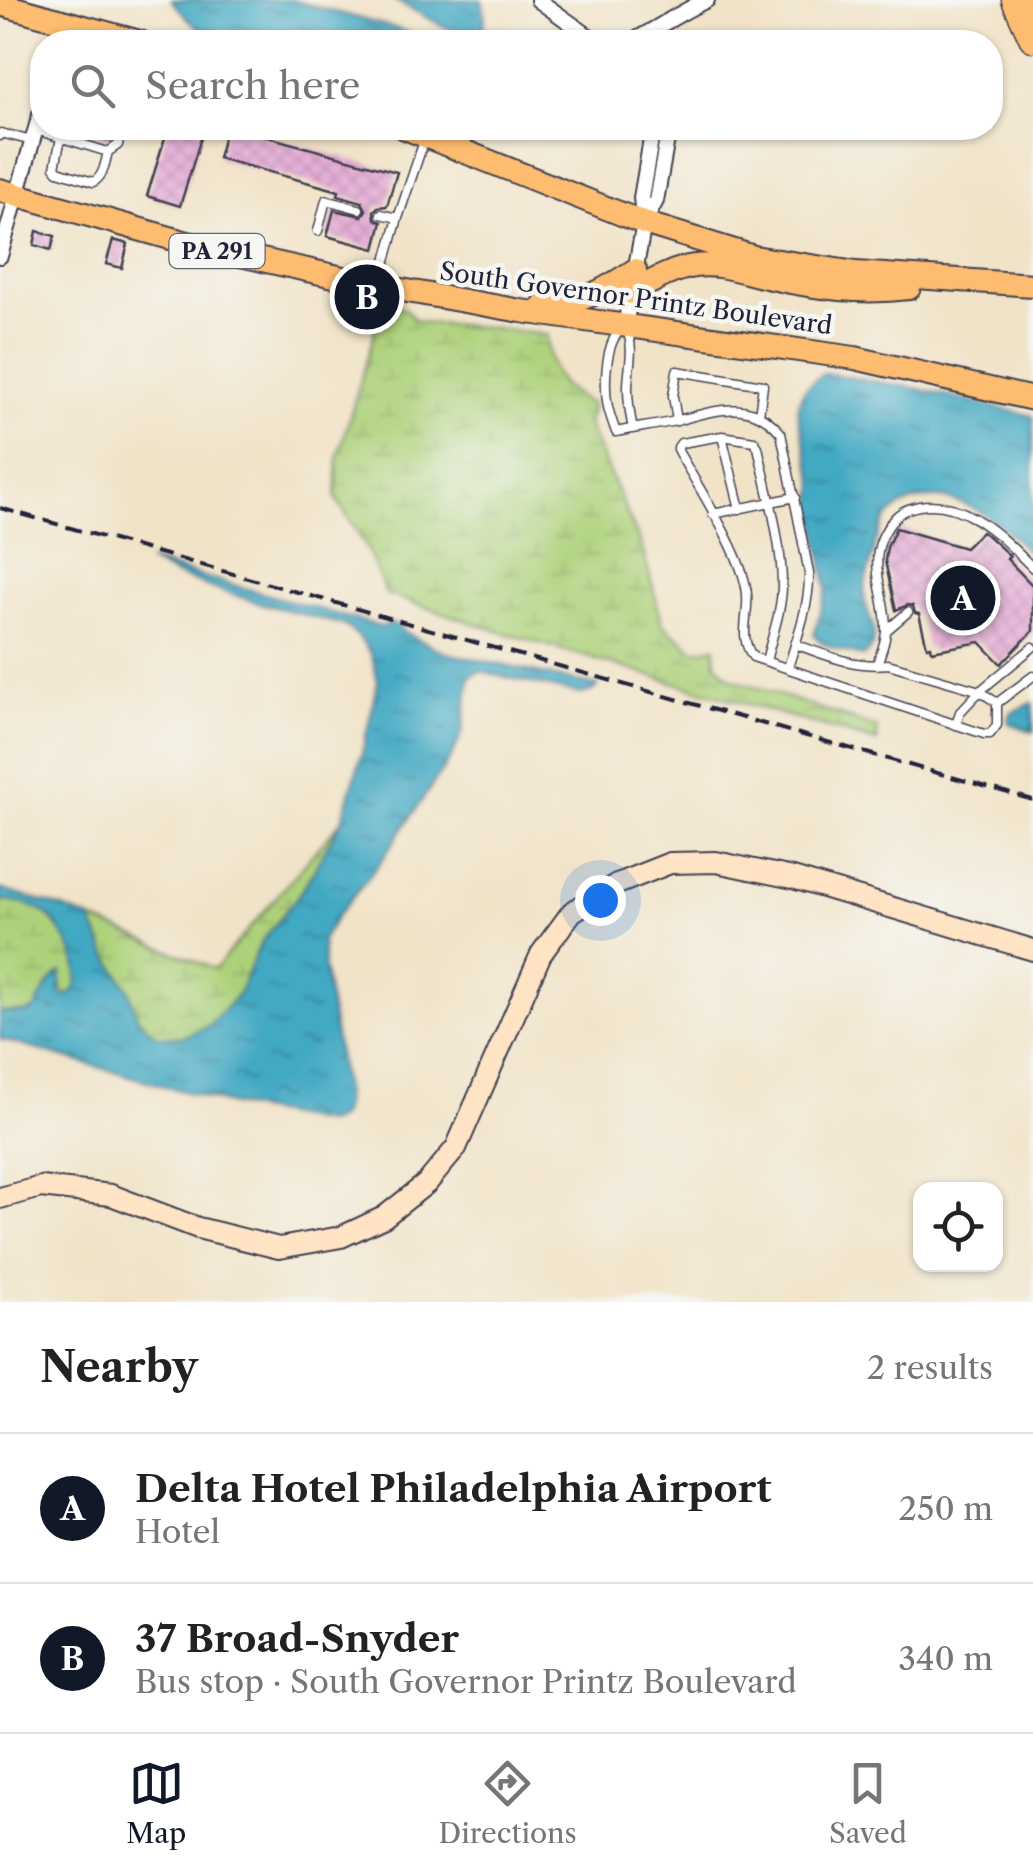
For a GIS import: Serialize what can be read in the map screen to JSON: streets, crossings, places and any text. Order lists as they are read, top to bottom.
{
  "streets": {
    "main road": ["PA 291", "South Governor Printz Boulevard"]
  },
  "page": {
    "search": "Search here",
    "pins": ["B", "A"],
    "heading": ["Nearby", "2 results"],
    "list": [
      {
        "mark": "A",
        "name": "Delta Hotel Philadelphia Airport",
        "note": "Hotel",
        "value": "250 m"
      },
      {
        "mark": "B",
        "name": "37 Broad-Snyder",
        "note": "Bus stop · South Governor Printz Boulevard",
        "value": "340 m"
      }
    ],
    "nav": ["Map", "Directions", "Saved"]
  }
}
